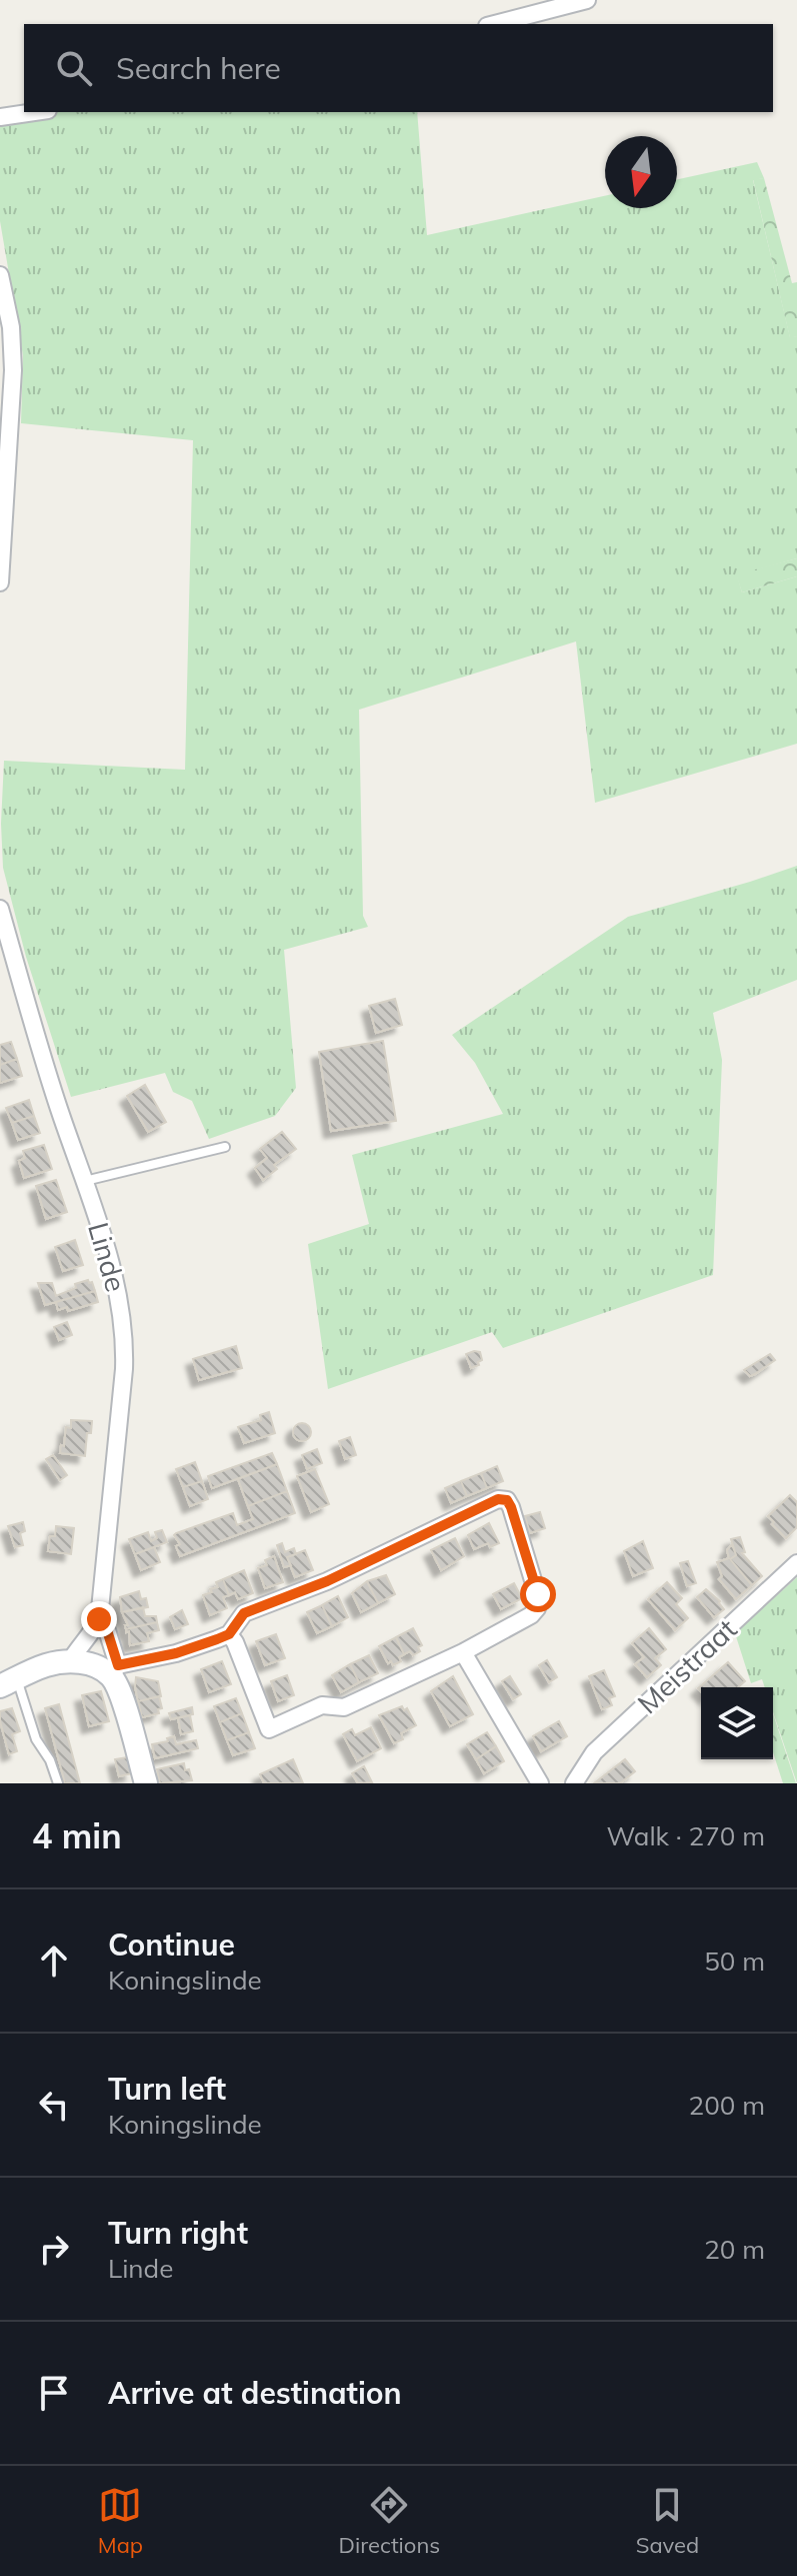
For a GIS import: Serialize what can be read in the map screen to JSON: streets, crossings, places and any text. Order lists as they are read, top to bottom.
{
  "streets": {
    "street": ["Linde", "Meistraat"]
  },
  "north": "bottom",
  "page": {
    "search": "Search here",
    "heading": ["4 min", "Walk · 270 m"],
    "list": [
      ["Continue", "Koningslinde", "50 m"],
      ["Turn left", "Koningslinde", "200 m"],
      ["Turn right", "Linde", "20 m"],
      "Arrive at destination"
    ],
    "nav": ["Map", "Directions", "Saved"]
  }
}
